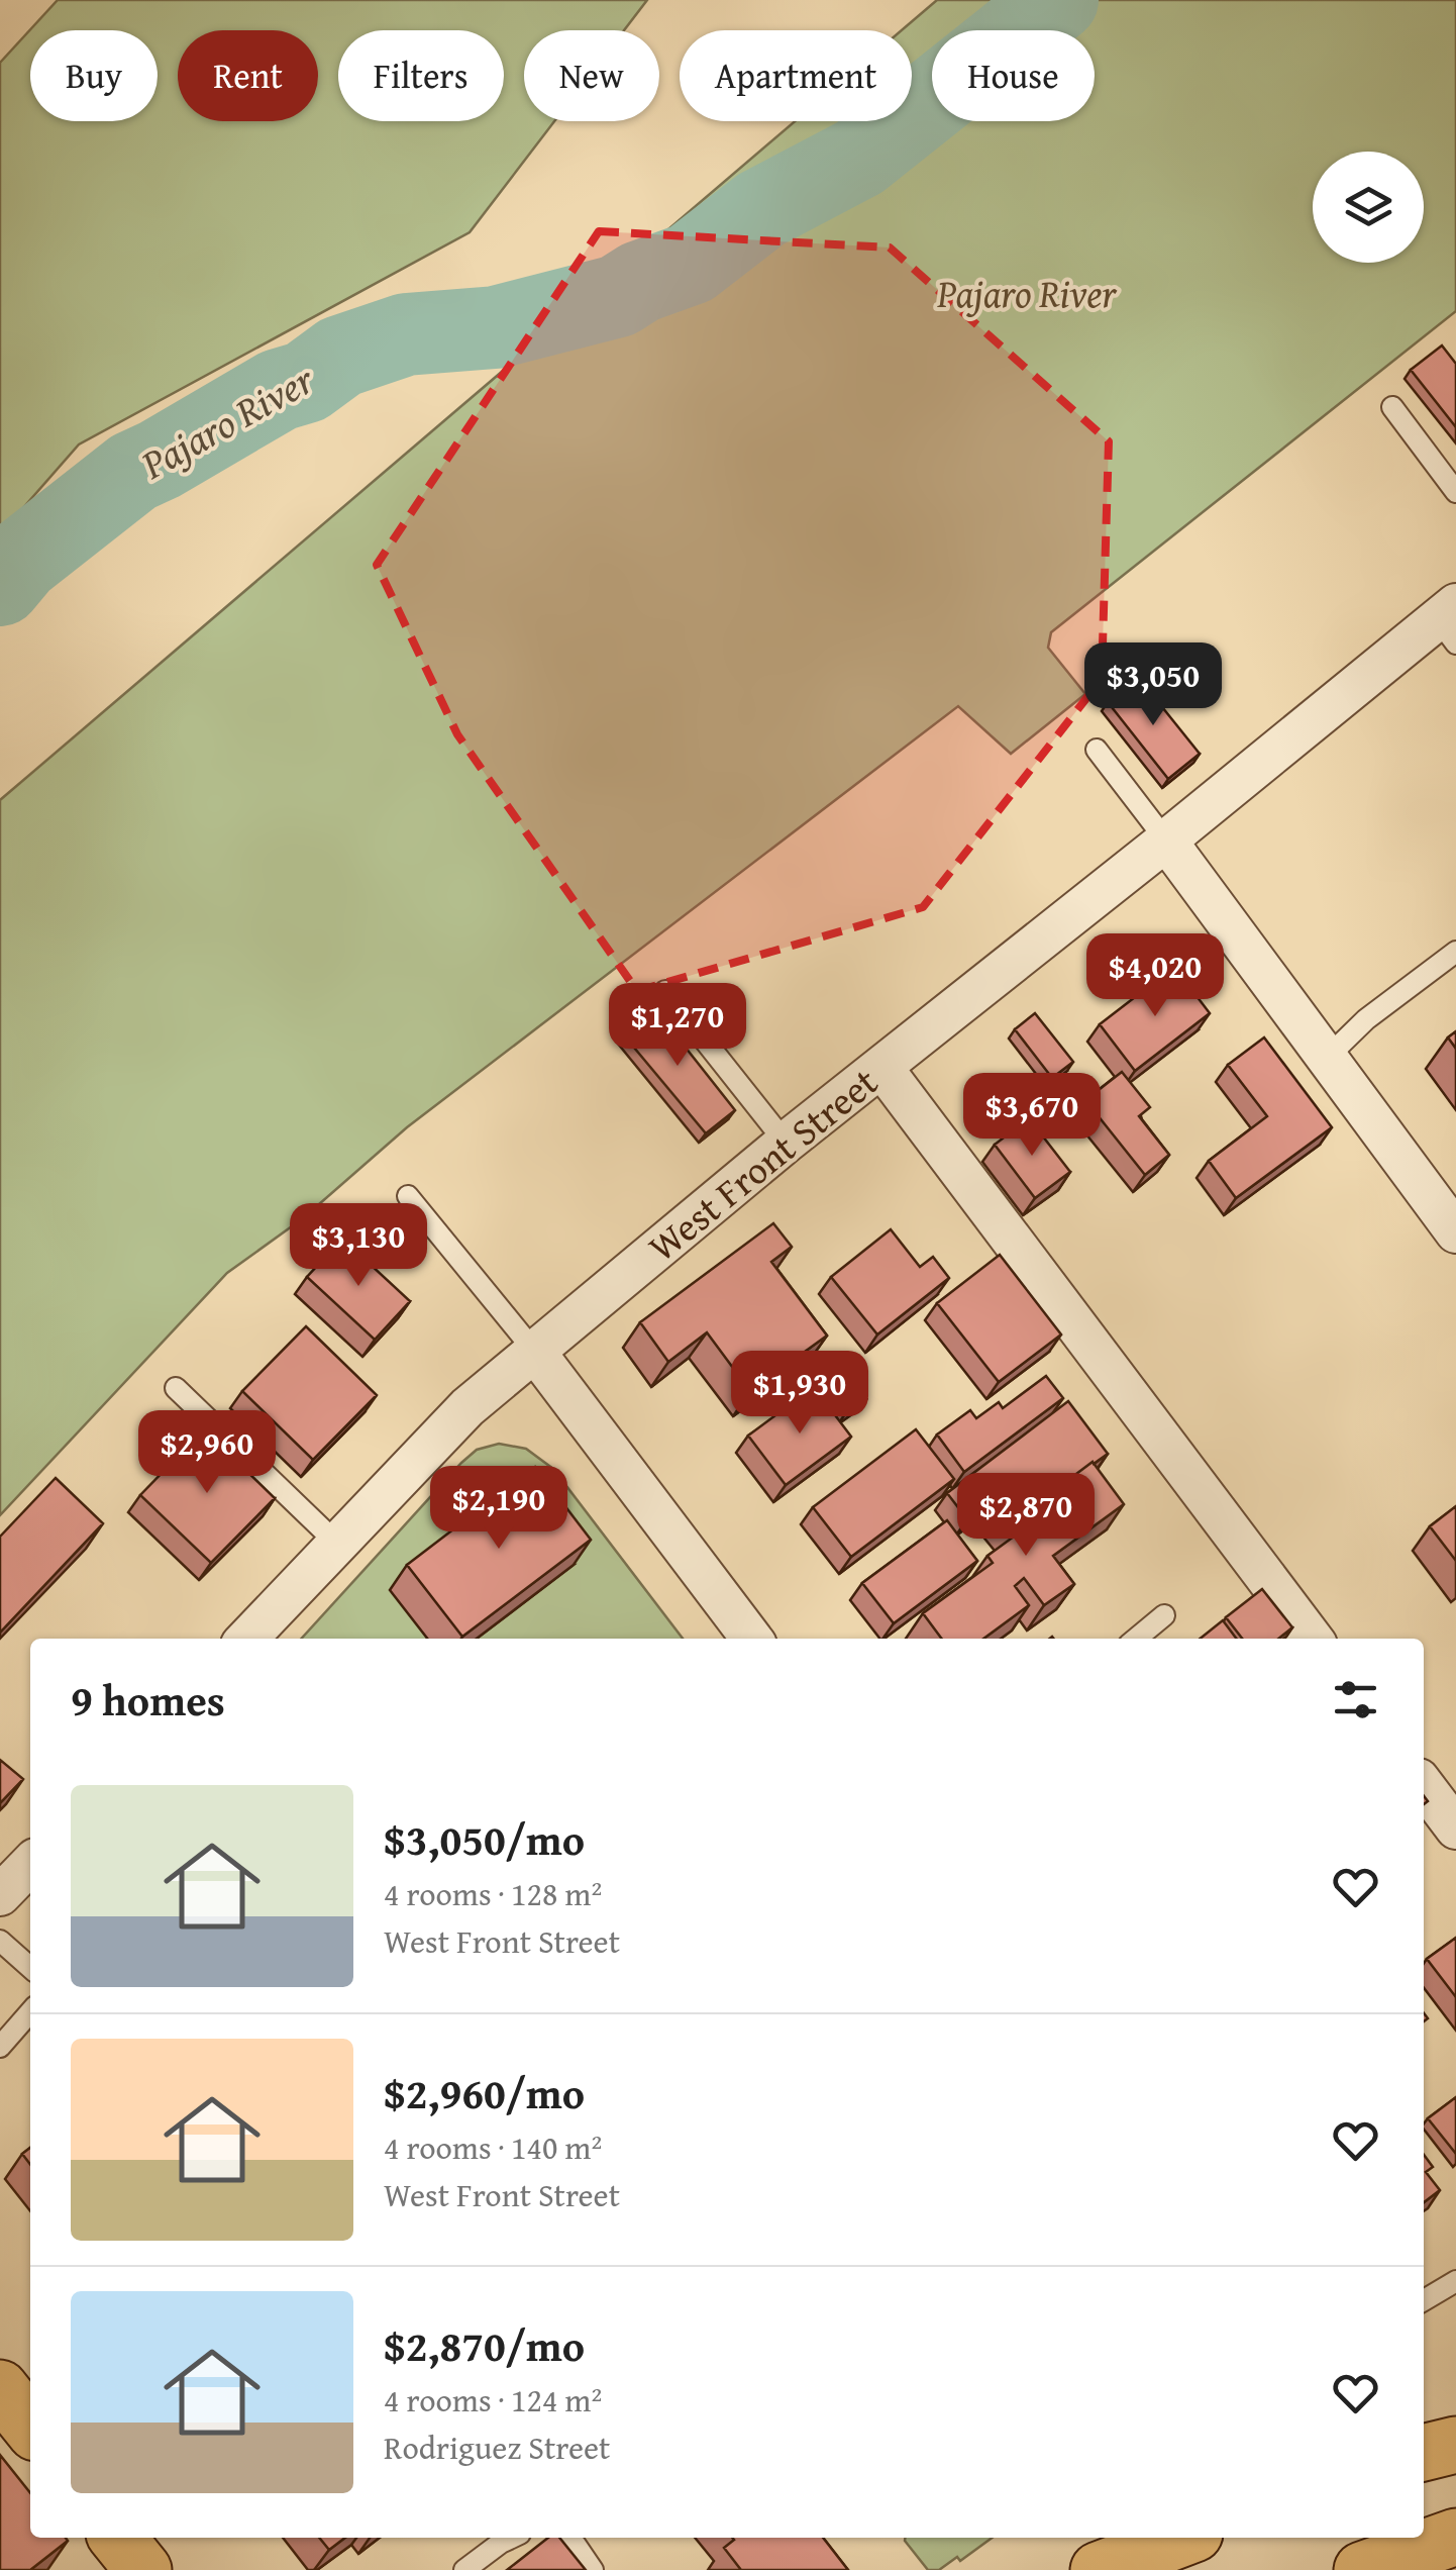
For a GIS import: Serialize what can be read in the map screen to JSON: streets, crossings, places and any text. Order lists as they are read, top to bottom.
{
  "streets": {
    "street": ["West Front Street"]
  },
  "water": ["Pajaro River"],
  "parks": ["Pajaro River"],
  "page": {
    "chip": [
      "Buy",
      "Rent",
      "Filters",
      "New",
      "Apartment",
      "House"
    ],
    "price": [
      "$3,050",
      "$4,020",
      "$1,270",
      "$3,670",
      "$3,130",
      "$1,930",
      "$2,960",
      "$2,190",
      "$2,870"
    ],
    "heading": "9 homes",
    "list": [
      {
        "name": "$3,050/mo",
        "note": "4 rooms · 128 m² · West Front Street"
      },
      {
        "name": "$2,960/mo",
        "note": "4 rooms · 140 m² · West Front Street"
      },
      {
        "name": "$2,870/mo",
        "note": "4 rooms · 124 m² · Rodriguez Street"
      }
    ]
  }
}
